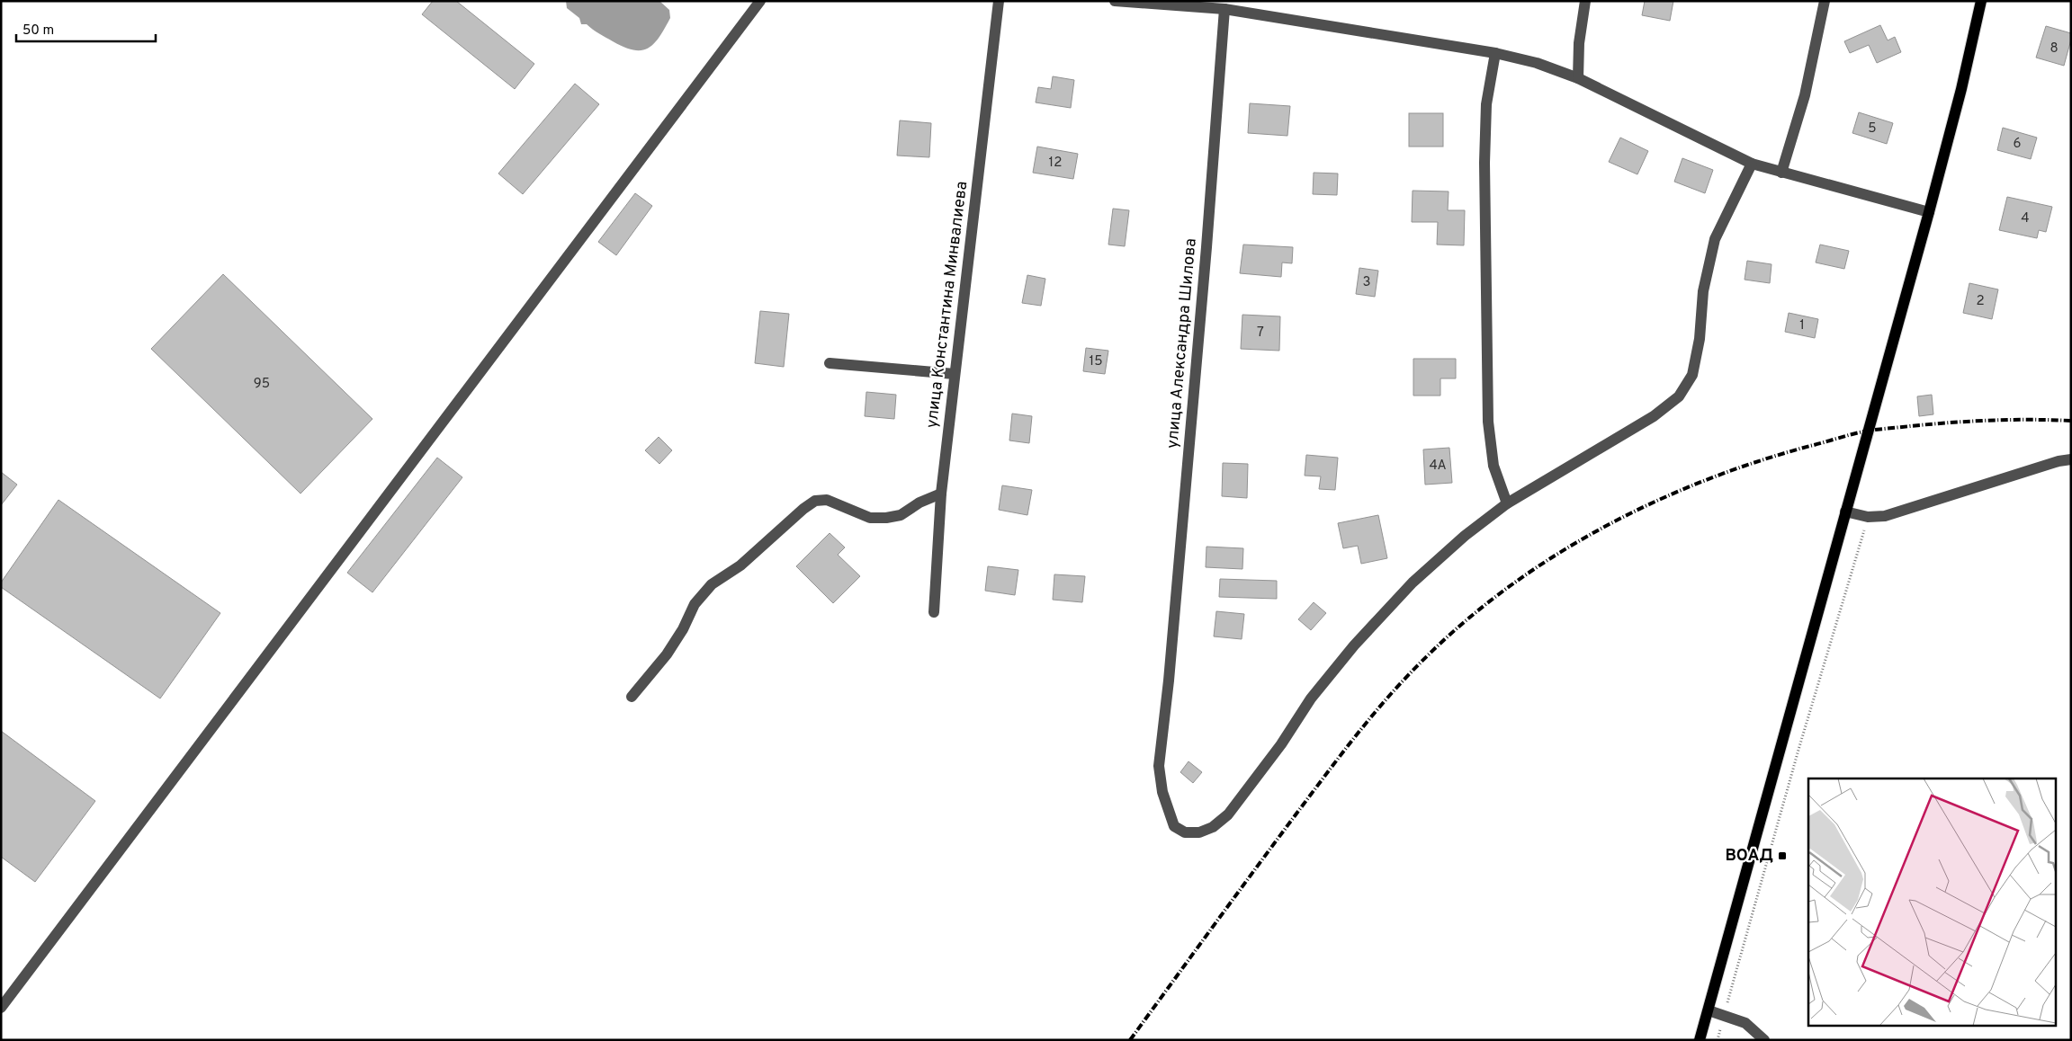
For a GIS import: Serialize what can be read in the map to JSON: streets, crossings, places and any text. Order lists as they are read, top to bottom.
{
  "streets": {
    "street": ["улица Константина Минвалиева", "улица Александра Шилова"]
  },
  "places": {
    "transit": ["ВОАД"]
  },
  "house_numbers": [
    "8",
    "5",
    "6",
    "12",
    "4",
    "3",
    "2",
    "1",
    "7",
    "15",
    "95",
    "4А"
  ],
  "scale_bar": "50 m"
}
